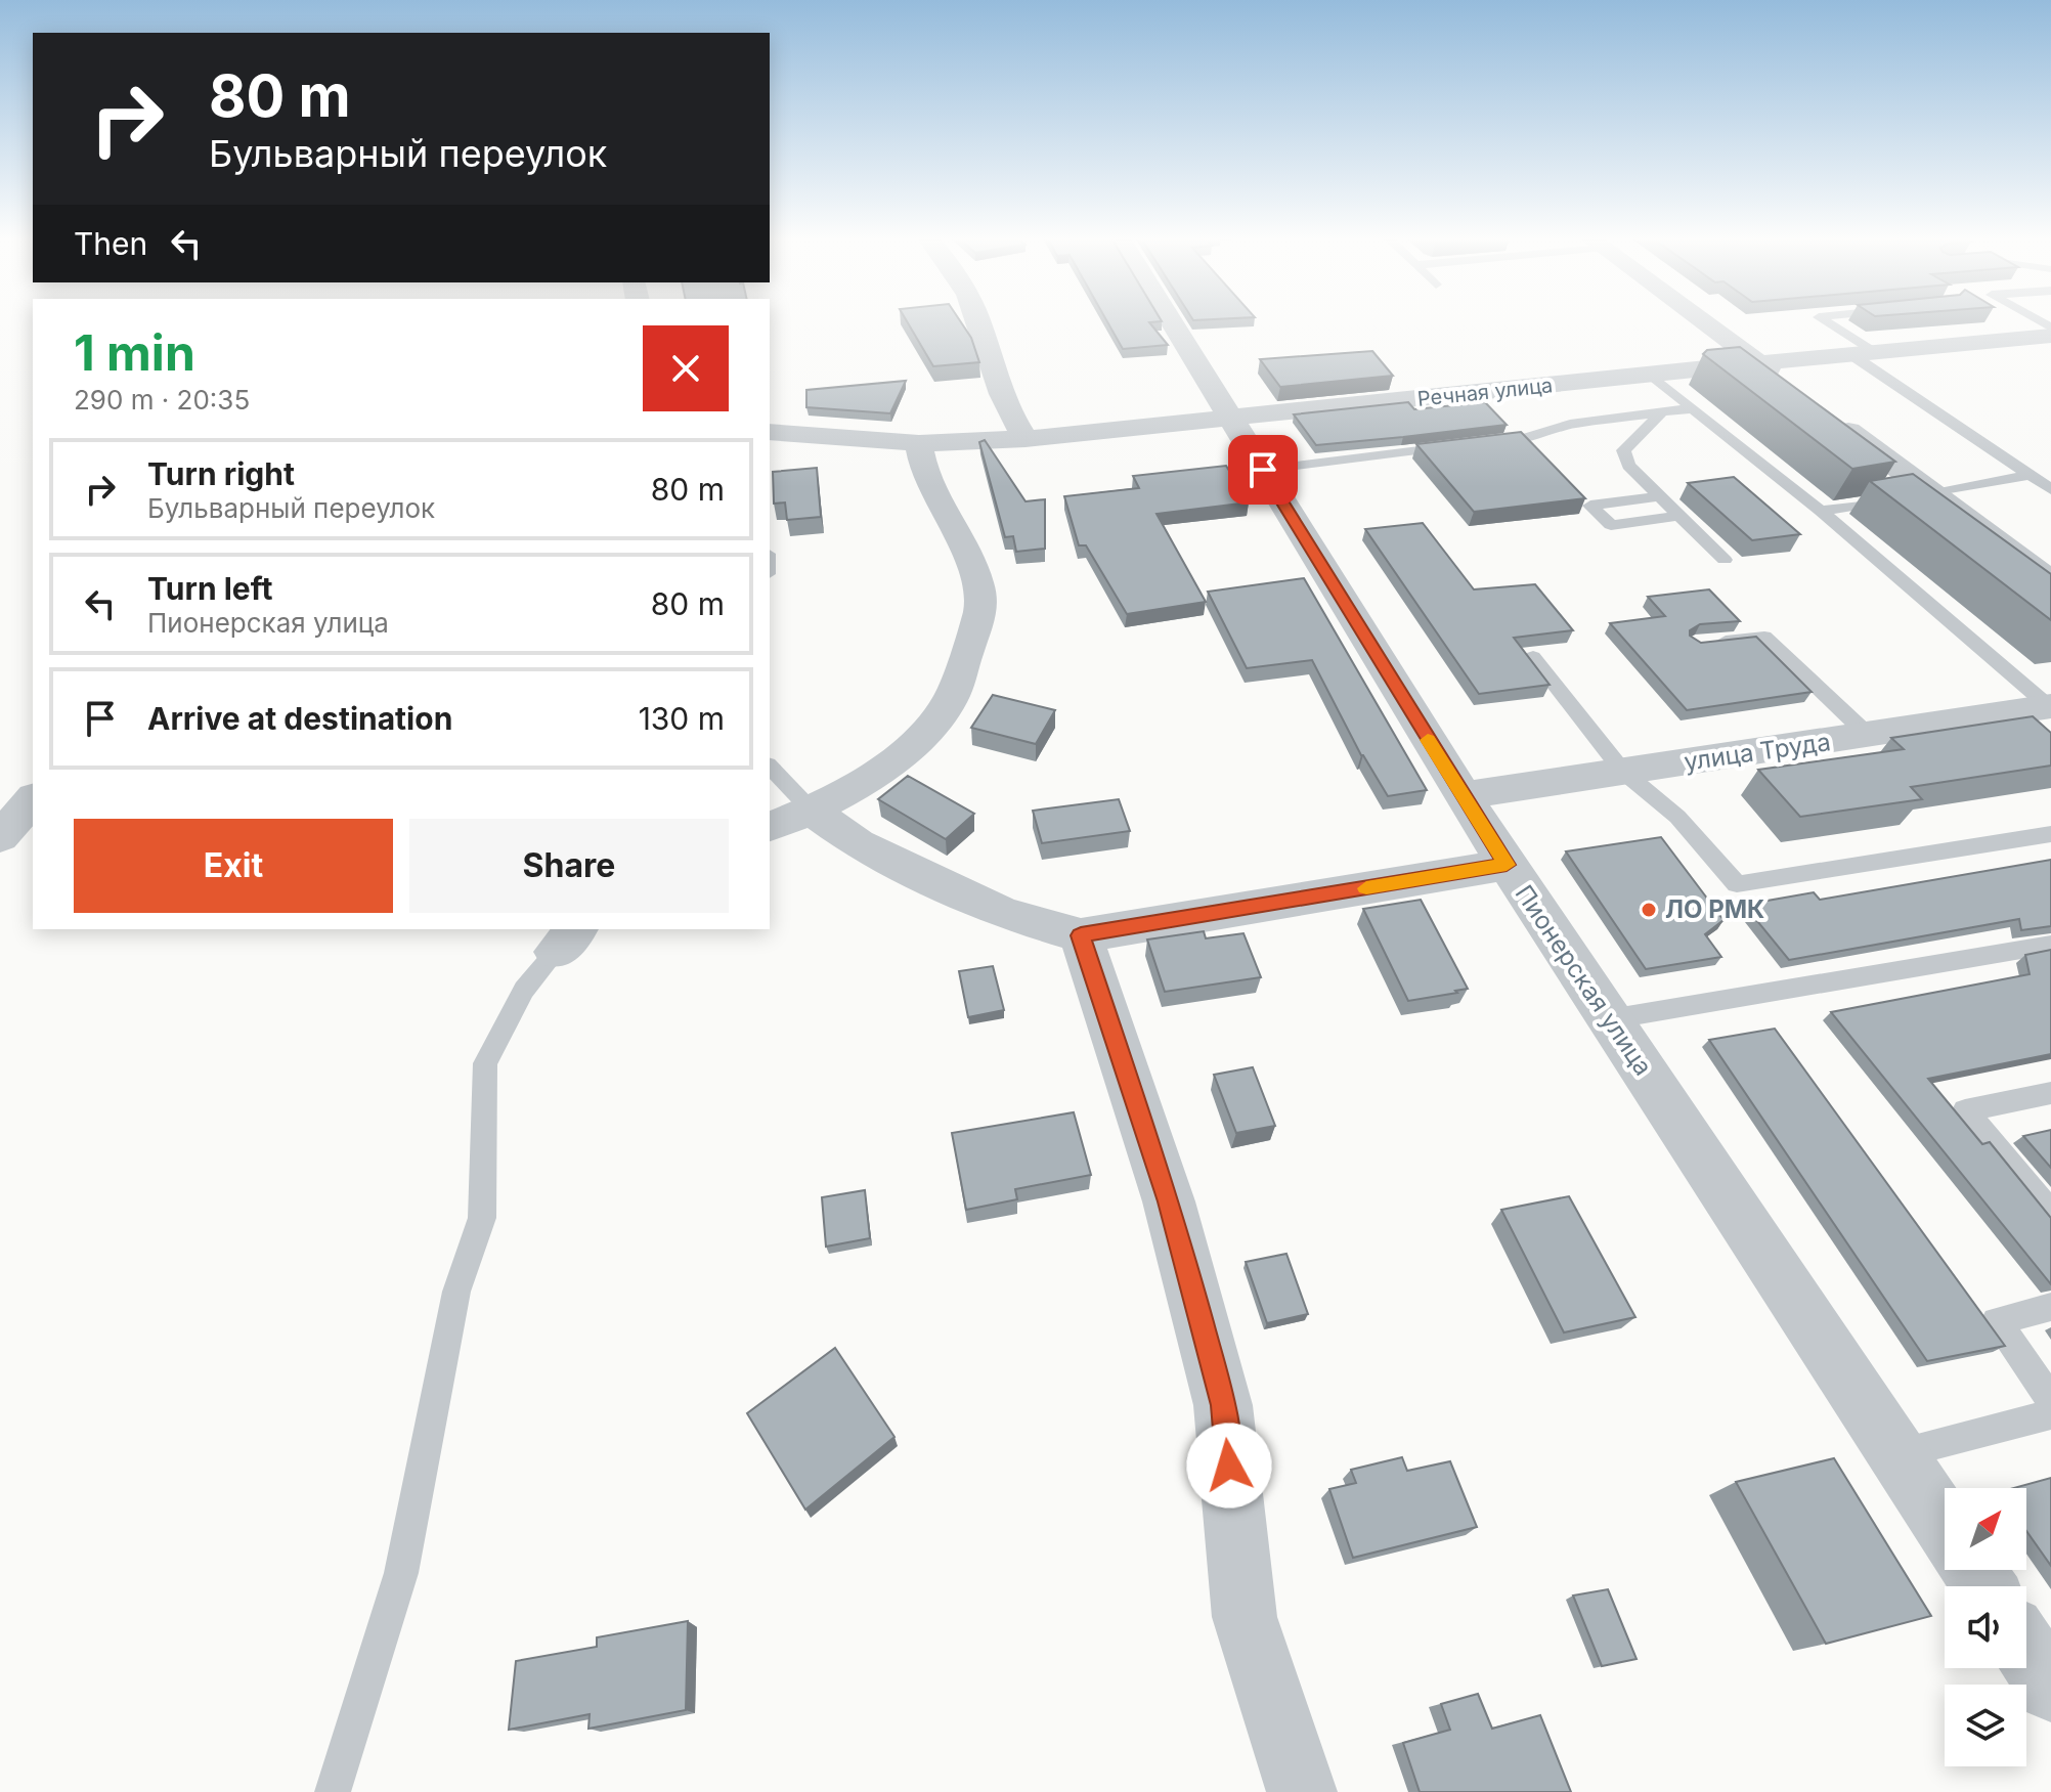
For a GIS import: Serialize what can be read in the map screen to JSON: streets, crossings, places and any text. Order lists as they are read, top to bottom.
{
  "streets": {
    "street": ["Речная улица", "улица Труда", "Пионерская улица"]
  },
  "crossings": [
    ["Речная улица", "Пионерская улица"],
    ["улица Труда", "Пионерская улица"]
  ],
  "places": ["ЛО РМК"],
  "north": "top right",
  "page": {
    "turn": ["80 m", "Бульварный переулок"],
    "then": "Then",
    "heading": ["1 min", "290 m · 20:35"],
    "list": [
      {
        "name": "Turn right",
        "note": "Бульварный переулок",
        "value": "80 m"
      },
      {
        "name": "Turn left",
        "note": "Пионерская улица",
        "value": "80 m"
      },
      {
        "name": "Arrive at destination",
        "value": "130 m"
      }
    ],
    "buttons": ["Exit", "Share"]
  }
}
